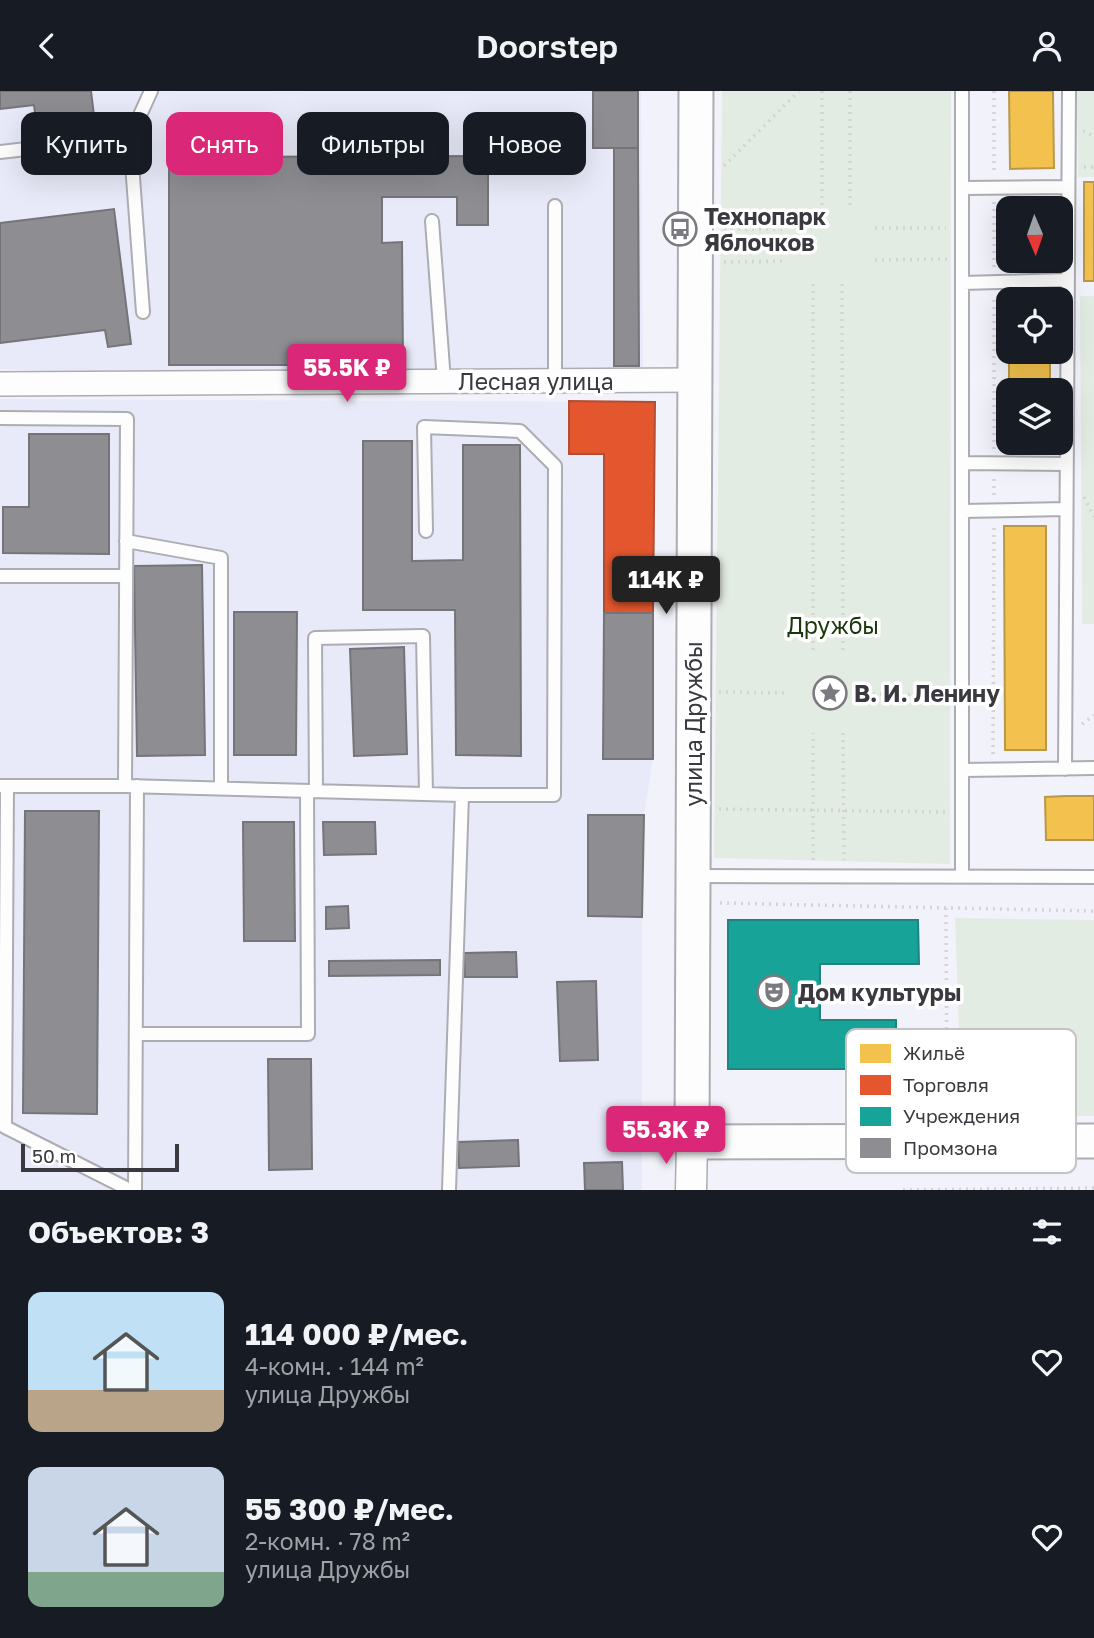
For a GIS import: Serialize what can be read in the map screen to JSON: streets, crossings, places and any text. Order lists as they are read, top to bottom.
{
  "streets": {
    "main road": ["улица Дружбы"],
    "street": ["Лесная улица"]
  },
  "crossings": [
    ["Лесная улица", "улица Дружбы"]
  ],
  "parks": ["Дружбы"],
  "places": {
    "bus stop": ["Технопарк Яблочков"],
    "place": ["В. И. Ленину"],
    "theatre": ["Дом культуры"]
  },
  "legend": [
    "Жильё",
    "Торговля",
    "Учреждения",
    "Промзона"
  ],
  "scale_bar": "50 m",
  "north": "bottom",
  "page": {
    "header": "Doorstep",
    "chip": [
      "Купить",
      "Снять",
      "Фильтры",
      "Новое"
    ],
    "price": ["55.5K ₽", "114K ₽", "55.3K ₽"],
    "scale": "50 m",
    "heading": "Объектов: 3",
    "list": [
      {
        "name": "114 000 ₽/мес.",
        "note": "4-комн. · 144 m² · улица Дружбы"
      },
      {
        "name": "55 300 ₽/мес.",
        "note": "2-комн. · 78 m² · улица Дружбы"
      }
    ]
  }
}
